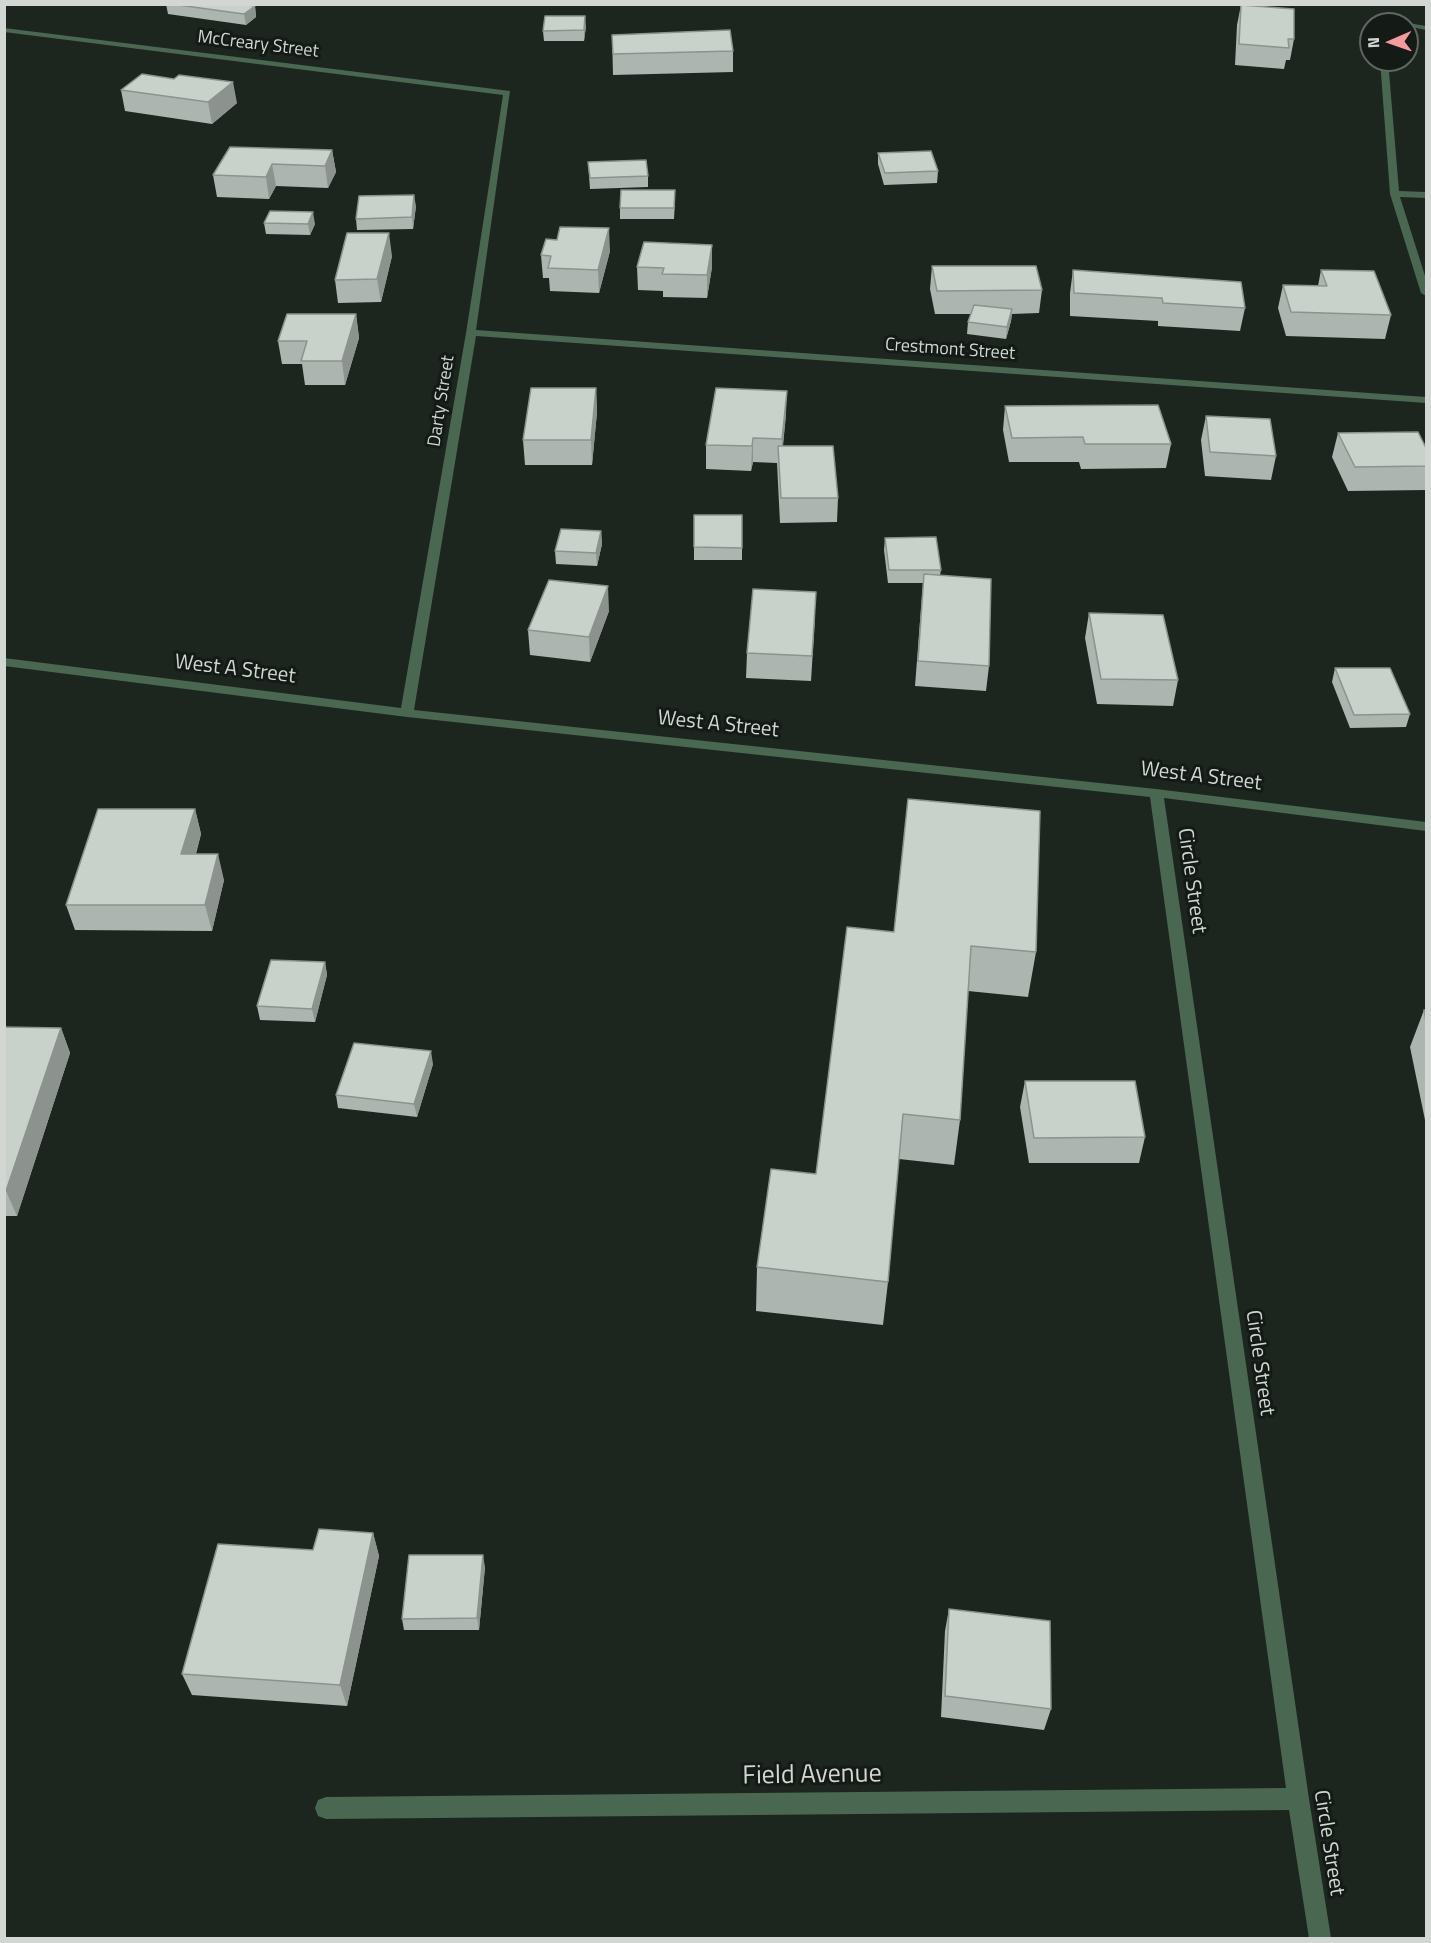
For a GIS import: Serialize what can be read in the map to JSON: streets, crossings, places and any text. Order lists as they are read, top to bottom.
{
  "streets": {
    "street": [
      "McCreary Street",
      "Crestmont Street",
      "Darty Street",
      "West A Street",
      "Circle Street",
      "Field Avenue"
    ]
  },
  "crossings": [
    ["McCreary Street", "Darty Street"],
    ["Crestmont Street", "Darty Street"],
    ["Darty Street", "West A Street"],
    ["West A Street", "Circle Street"],
    ["Circle Street", "Field Avenue"]
  ],
  "north": "left"
}
